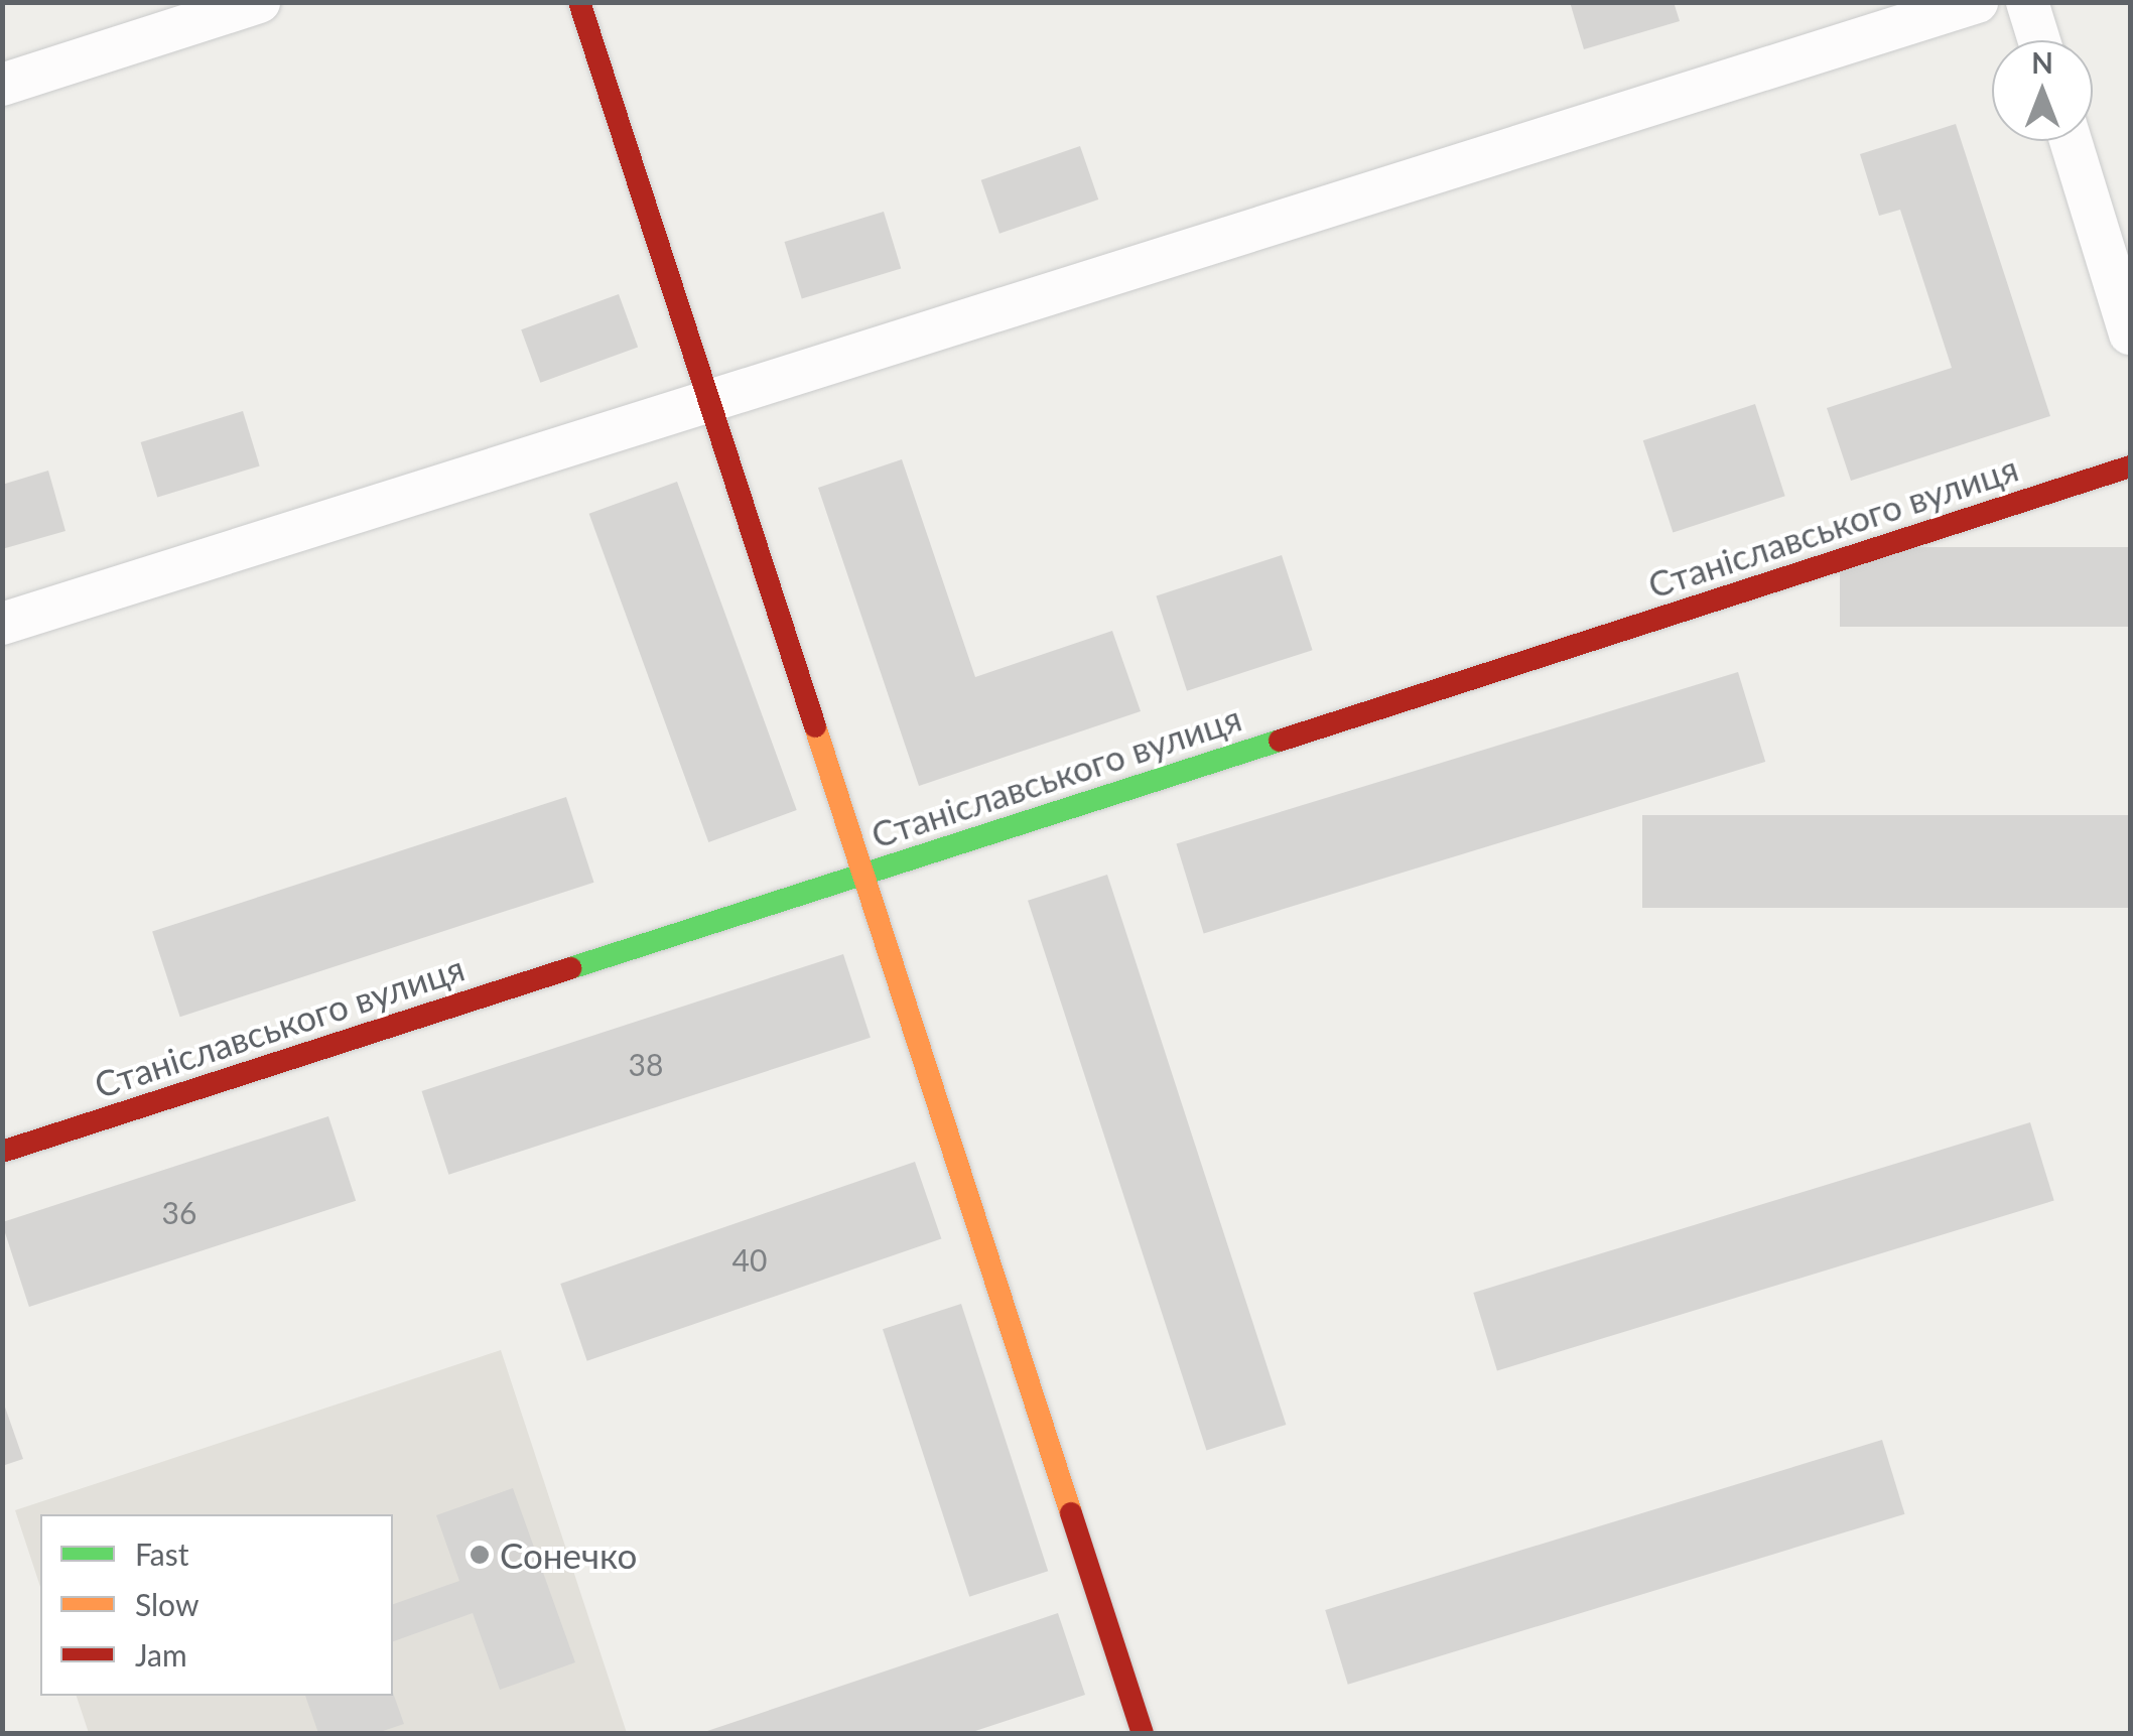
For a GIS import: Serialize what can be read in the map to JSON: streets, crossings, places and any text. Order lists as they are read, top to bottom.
{
  "streets": {
    "street": ["Станіславського вулиця"]
  },
  "places": ["Сонечко"],
  "house_numbers": ["38", "36", "40"],
  "legend": ["Fast", "Slow", "Jam"],
  "north": "top"
}
